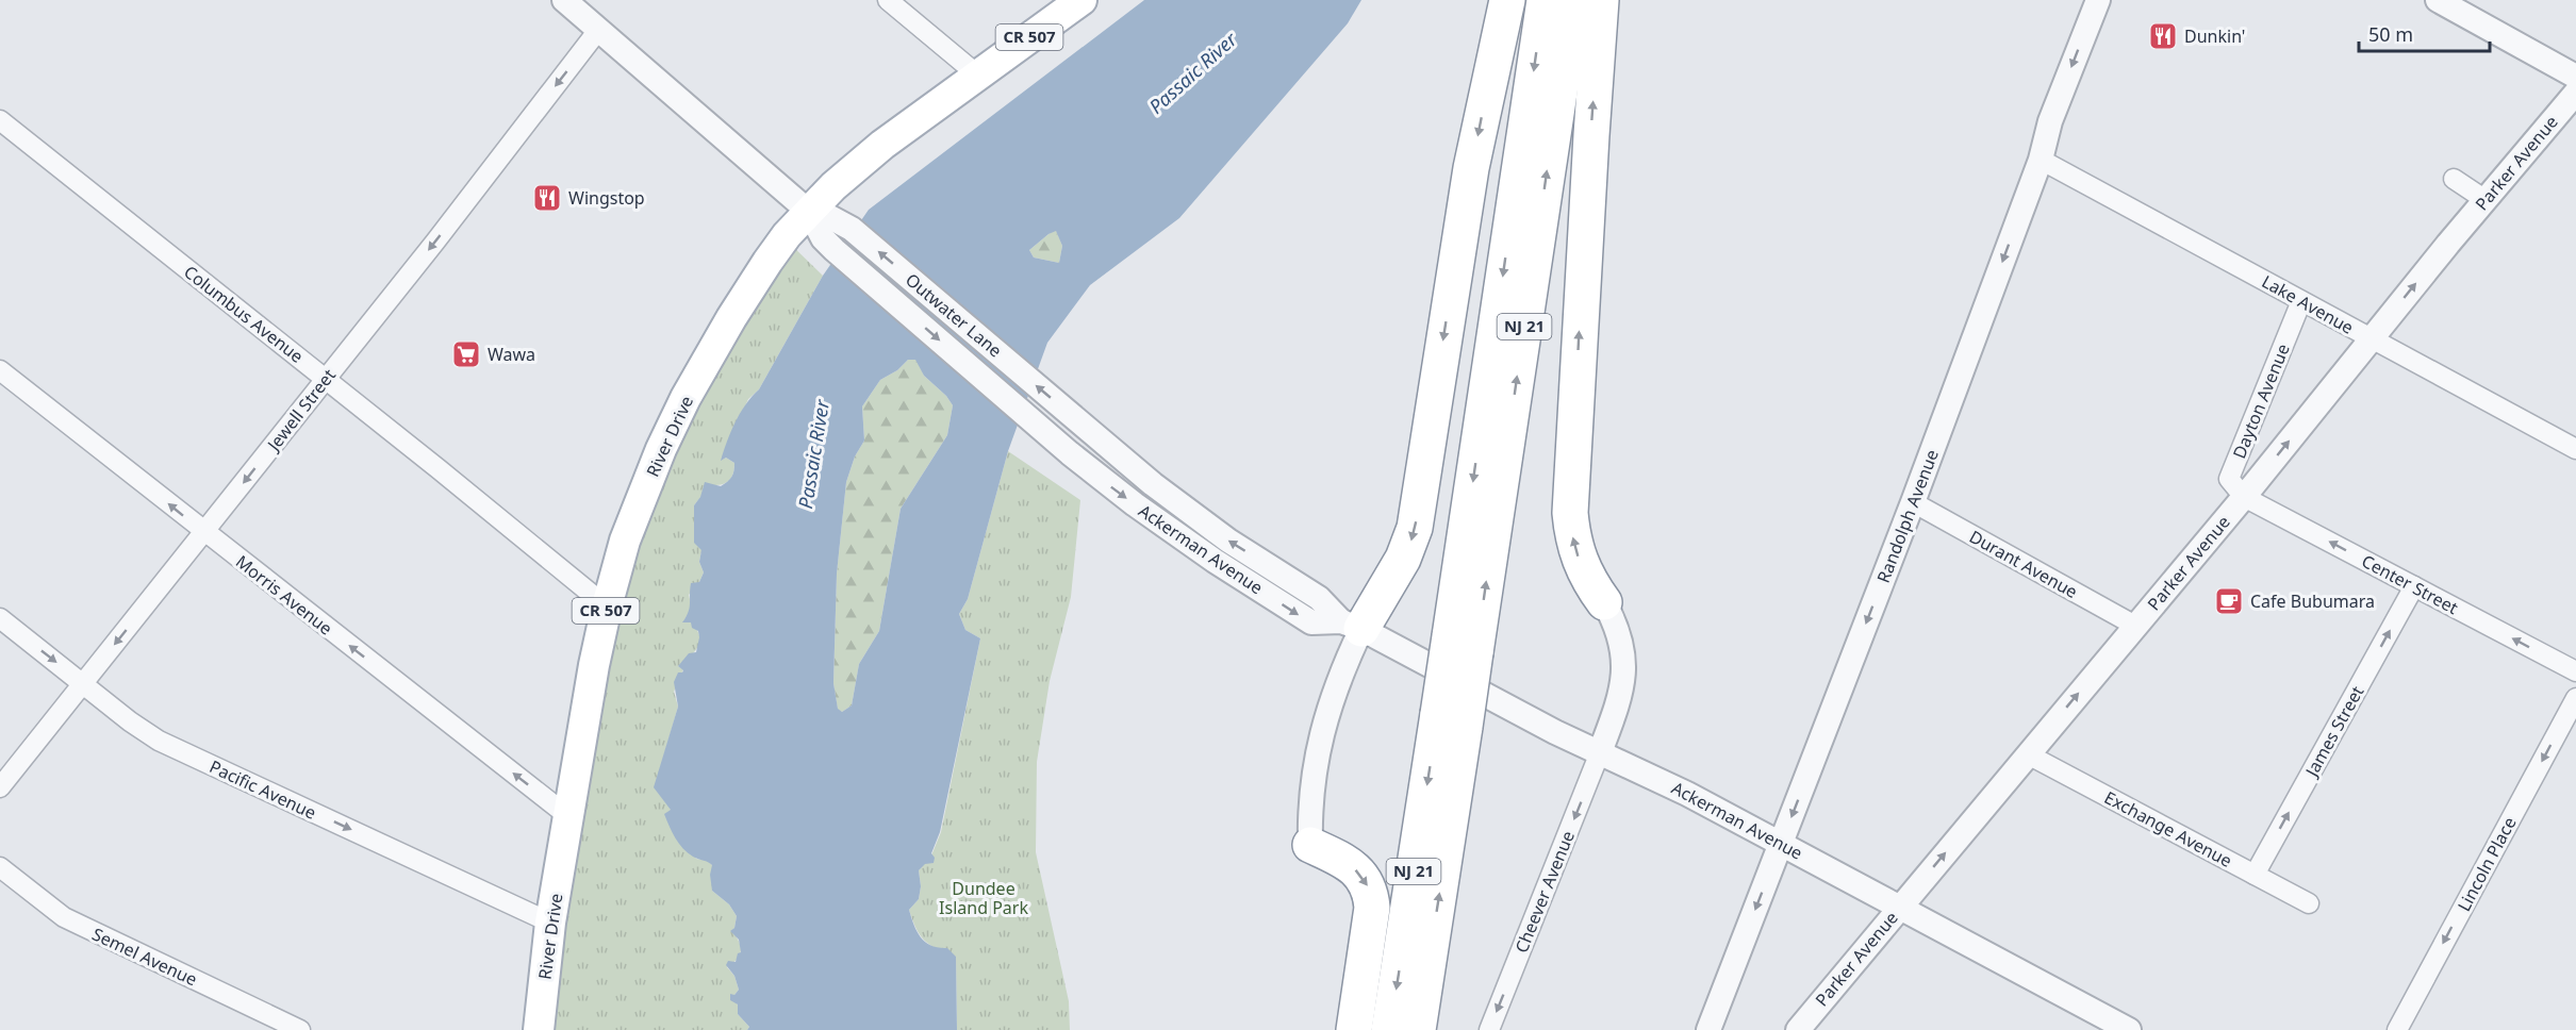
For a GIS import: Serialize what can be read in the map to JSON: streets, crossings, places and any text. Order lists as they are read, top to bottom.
{
  "streets": {
    "highway": ["NJ 21"],
    "main road": ["CR 507", "River Drive"],
    "street": [
      "Parker Avenue",
      "Lake Avenue",
      "Columbus Avenue",
      "Outwater Lane",
      "Dayton Avenue",
      "Jewell Street",
      "Randolph Avenue",
      "Ackerman Avenue",
      "Durant Avenue",
      "Center Street",
      "Morris Avenue",
      "James Street",
      "Pacific Avenue",
      "Exchange Avenue",
      "Lincoln Place",
      "Cheever Avenue",
      "Semel Avenue"
    ]
  },
  "crossings": [
    ["Parker Avenue", "Lake Avenue"],
    ["Parker Avenue", "Dayton Avenue"],
    ["Parker Avenue", "Ackerman Avenue"],
    ["Parker Avenue", "Durant Avenue"],
    ["Parker Avenue", "Center Street"],
    ["Parker Avenue", "Exchange Avenue"],
    ["Lake Avenue", "Dayton Avenue"],
    ["Lake Avenue", "Randolph Avenue"],
    ["Columbus Avenue", "Jewell Street"],
    ["Columbus Avenue", "River Drive"],
    ["Outwater Lane", "Jewell Street"],
    ["Outwater Lane", "River Drive"],
    ["Outwater Lane", "Ackerman Avenue"],
    ["Dayton Avenue", "Center Street"],
    ["Jewell Street", "Morris Avenue"],
    ["Jewell Street", "Pacific Avenue"],
    ["River Drive", "Morris Avenue"],
    ["River Drive", "Pacific Avenue"],
    ["Randolph Avenue", "Ackerman Avenue"],
    ["Randolph Avenue", "Durant Avenue"],
    ["Ackerman Avenue", "Cheever Avenue"],
    ["Center Street", "James Street"],
    ["James Street", "Exchange Avenue"]
  ],
  "one_way": [
    "Parker Avenue",
    "Jewell Street",
    "Randolph Avenue",
    "Center Street",
    "Morris Avenue",
    "James Street",
    "Pacific Avenue",
    "Lincoln Place",
    "Cheever Avenue"
  ],
  "water": ["Passaic River"],
  "parks": ["Dundee Island Park"],
  "places": {
    "restaurant": ["Dunkin'", "Wingstop"],
    "supermarket": ["Wawa"],
    "cafe": ["Cafe Bubumara"]
  },
  "scale_bar": "50 m"
}
